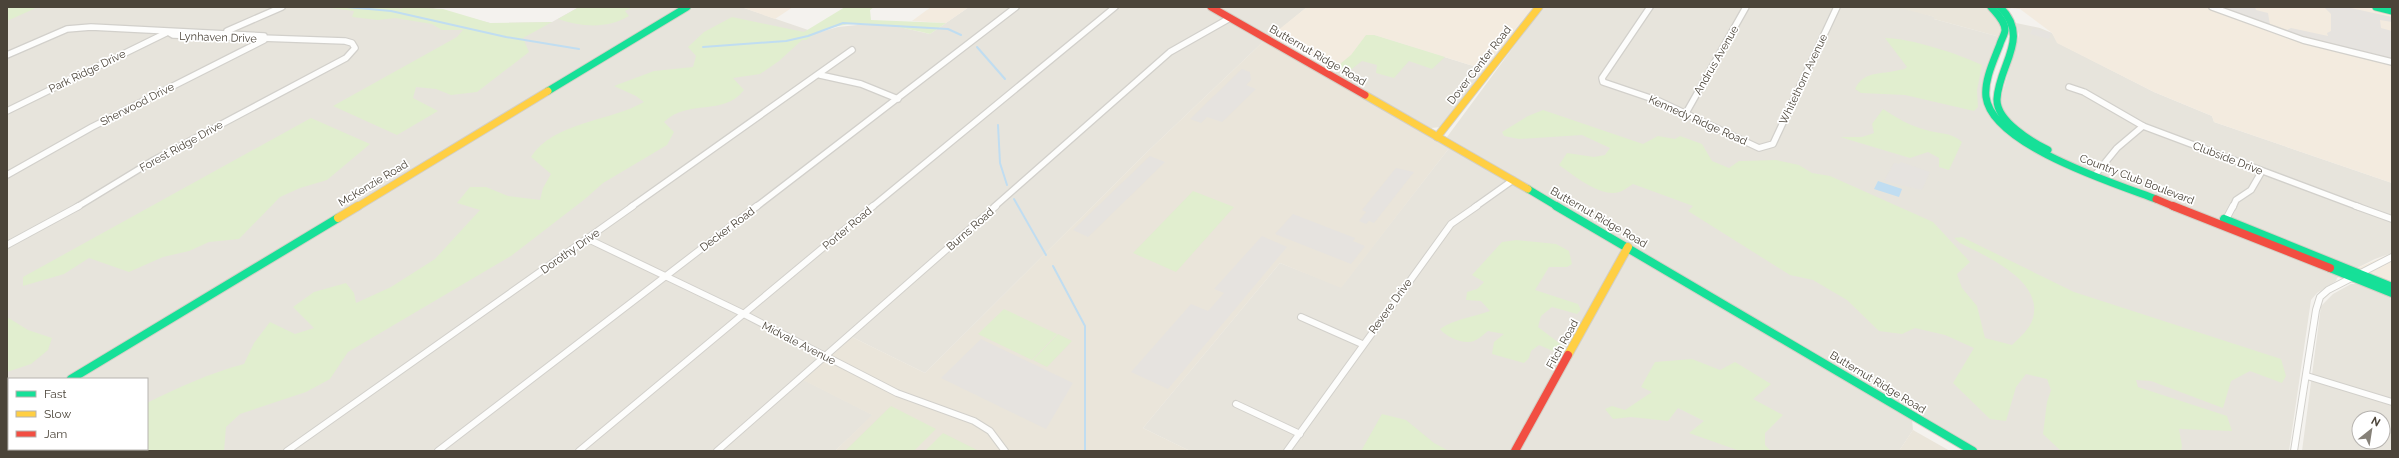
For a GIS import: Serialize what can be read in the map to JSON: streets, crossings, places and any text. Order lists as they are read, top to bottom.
{
  "streets": {
    "street": [
      "Lynhaven Drive",
      "Butternut Ridge Road",
      "Andrus Avenue",
      "Dover Center Road",
      "Park Ridge Drive",
      "Whitethorn Avenue",
      "Sherwood Drive",
      "Kennedy Ridge Road",
      "Forest Ridge Drive",
      "Clubside Drive",
      "Country Club Boulevard",
      "McKenzie Road",
      "Porter Road",
      "Decker Road",
      "Burns Road",
      "Dorothy Drive",
      "Revere Drive",
      "Midvale Avenue",
      "Fitch Road"
    ]
  },
  "crossings": [
    ["Lynhaven Drive", "Park Ridge Drive"],
    ["Lynhaven Drive", "Sherwood Drive"],
    ["Lynhaven Drive", "Forest Ridge Drive"],
    ["Butternut Ridge Road", "Dover Center Road"],
    ["Butternut Ridge Road", "Burns Road"],
    ["Butternut Ridge Road", "Revere Drive"],
    ["Butternut Ridge Road", "Fitch Road"],
    ["Andrus Avenue", "Kennedy Ridge Road"],
    ["Whitethorn Avenue", "Kennedy Ridge Road"],
    ["Porter Road", "Midvale Avenue"],
    ["Decker Road", "Midvale Avenue"],
    ["Burns Road", "Midvale Avenue"],
    ["Dorothy Drive", "Midvale Avenue"]
  ],
  "legend": ["Fast", "Slow", "Jam"],
  "north": "top right"
}
